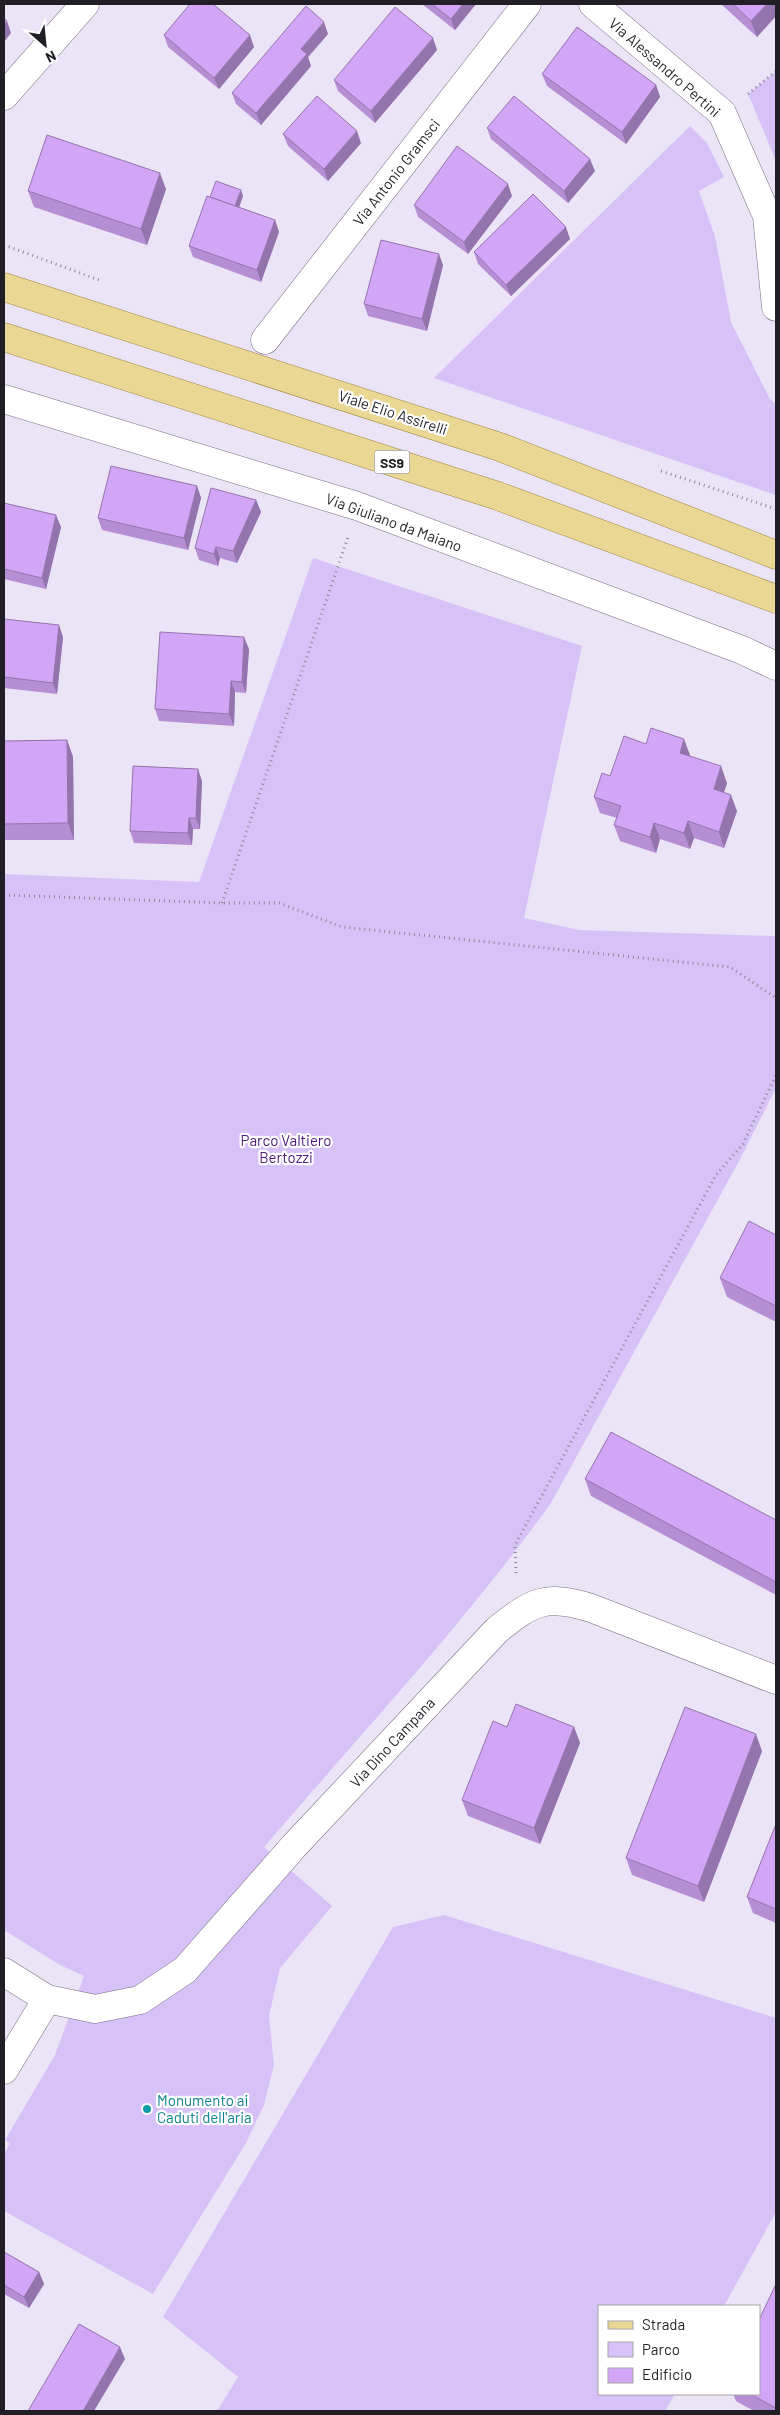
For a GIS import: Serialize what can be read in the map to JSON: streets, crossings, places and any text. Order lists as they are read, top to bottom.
{
  "streets": {
    "main road": ["Viale Elio Assirelli", "SS9"],
    "street": [
      "Via Alessandro Pertini",
      "Via Antonio Gramsci",
      "Via Giuliano da Maiano",
      "Via Dino Campana"
    ]
  },
  "parks": ["Parco Valtiero Bertozzi"],
  "places": ["Monumento ai Caduti dell'aria"],
  "legend": ["Strada", "Parco", "Edificio"],
  "north": "bottom right"
}
